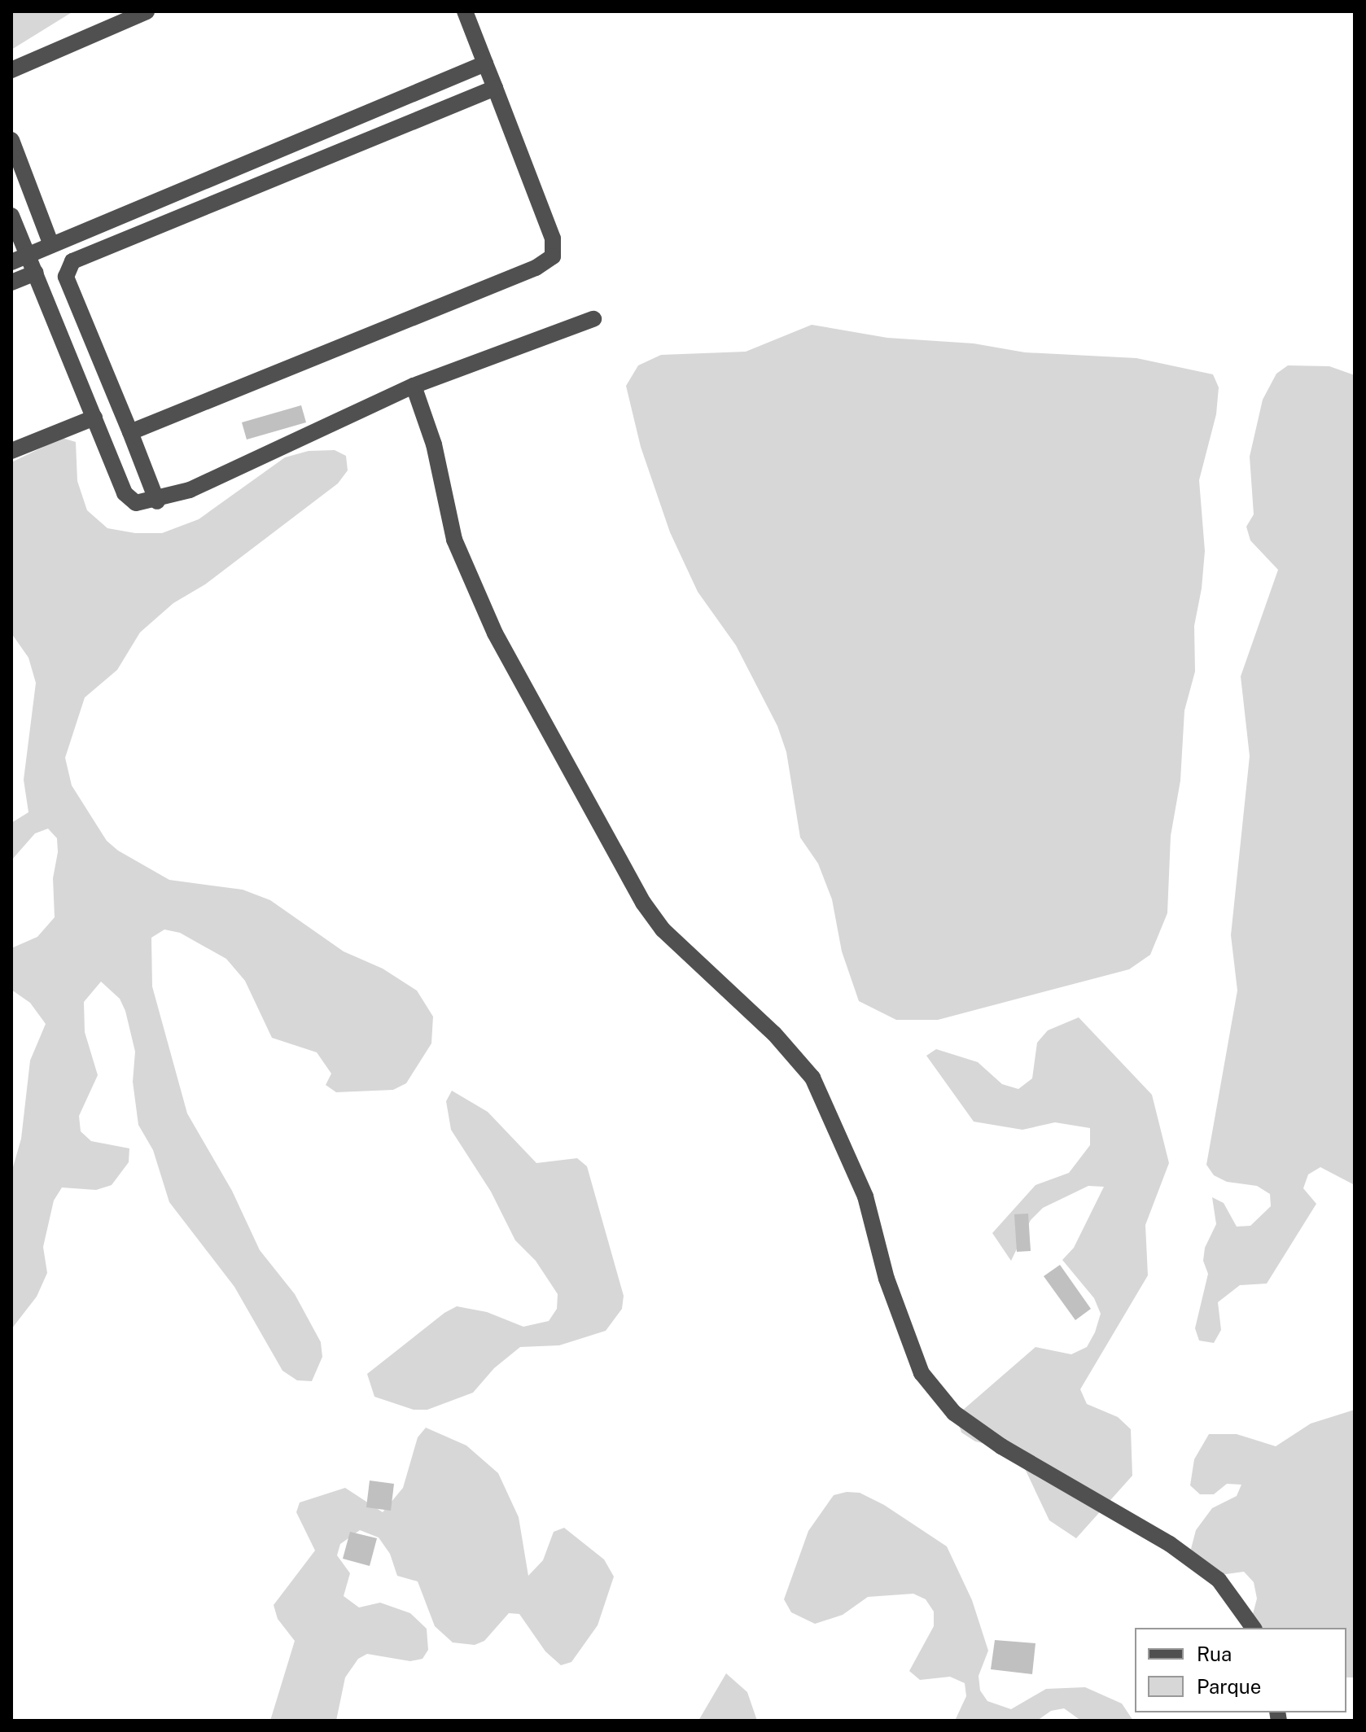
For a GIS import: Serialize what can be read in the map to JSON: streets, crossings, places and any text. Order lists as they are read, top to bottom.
{
  "legend": ["Rua", "Parque"]
}
